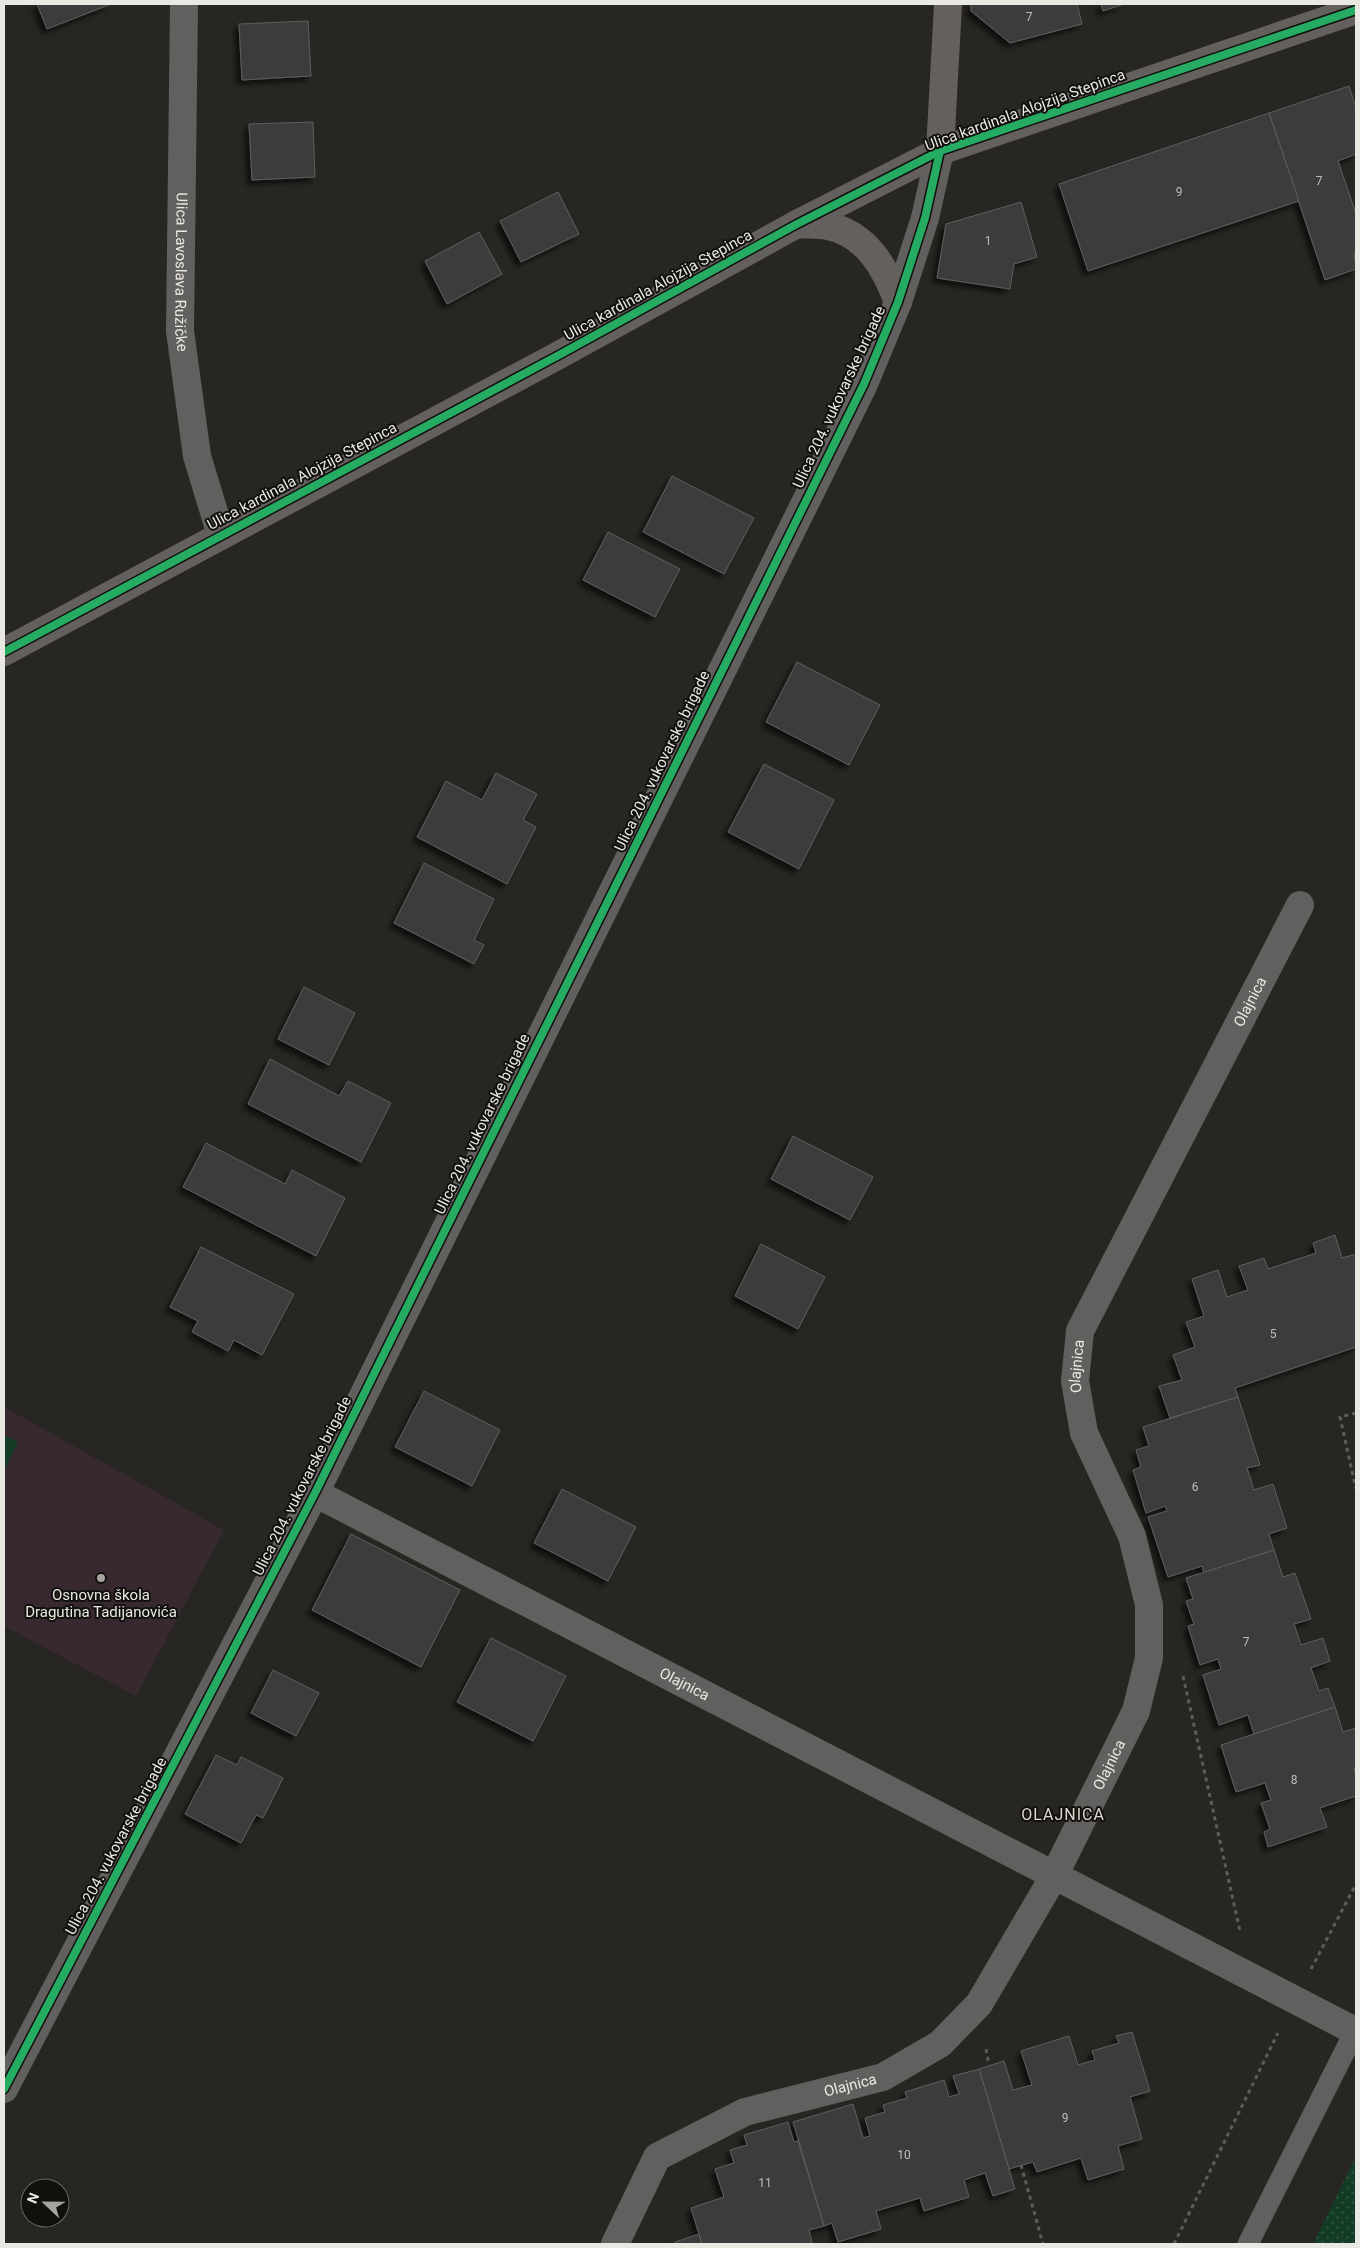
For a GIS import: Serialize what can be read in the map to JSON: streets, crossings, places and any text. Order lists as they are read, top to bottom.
{
  "streets": {
    "main road": ["Ulica kardinala Alojzija Stepinca"],
    "street": ["Ulica Lavoslava Ružičke", "Ulica 204. vukovarske brigade", "Olajnica"]
  },
  "crossings": [
    ["Ulica kardinala Alojzija Stepinca", "Ulica Lavoslava Ružičke"],
    ["Ulica kardinala Alojzija Stepinca", "Ulica 204. vukovarske brigade"],
    ["Ulica 204. vukovarske brigade", "Olajnica"]
  ],
  "districts": ["OLAJNICA"],
  "places": ["Osnovna škola Dragutina Tadijanovića"],
  "house_numbers": [
    "7",
    "7",
    "9",
    "1",
    "5",
    "6",
    "7",
    "8",
    "9",
    "10",
    "11"
  ],
  "north": "left"
}
